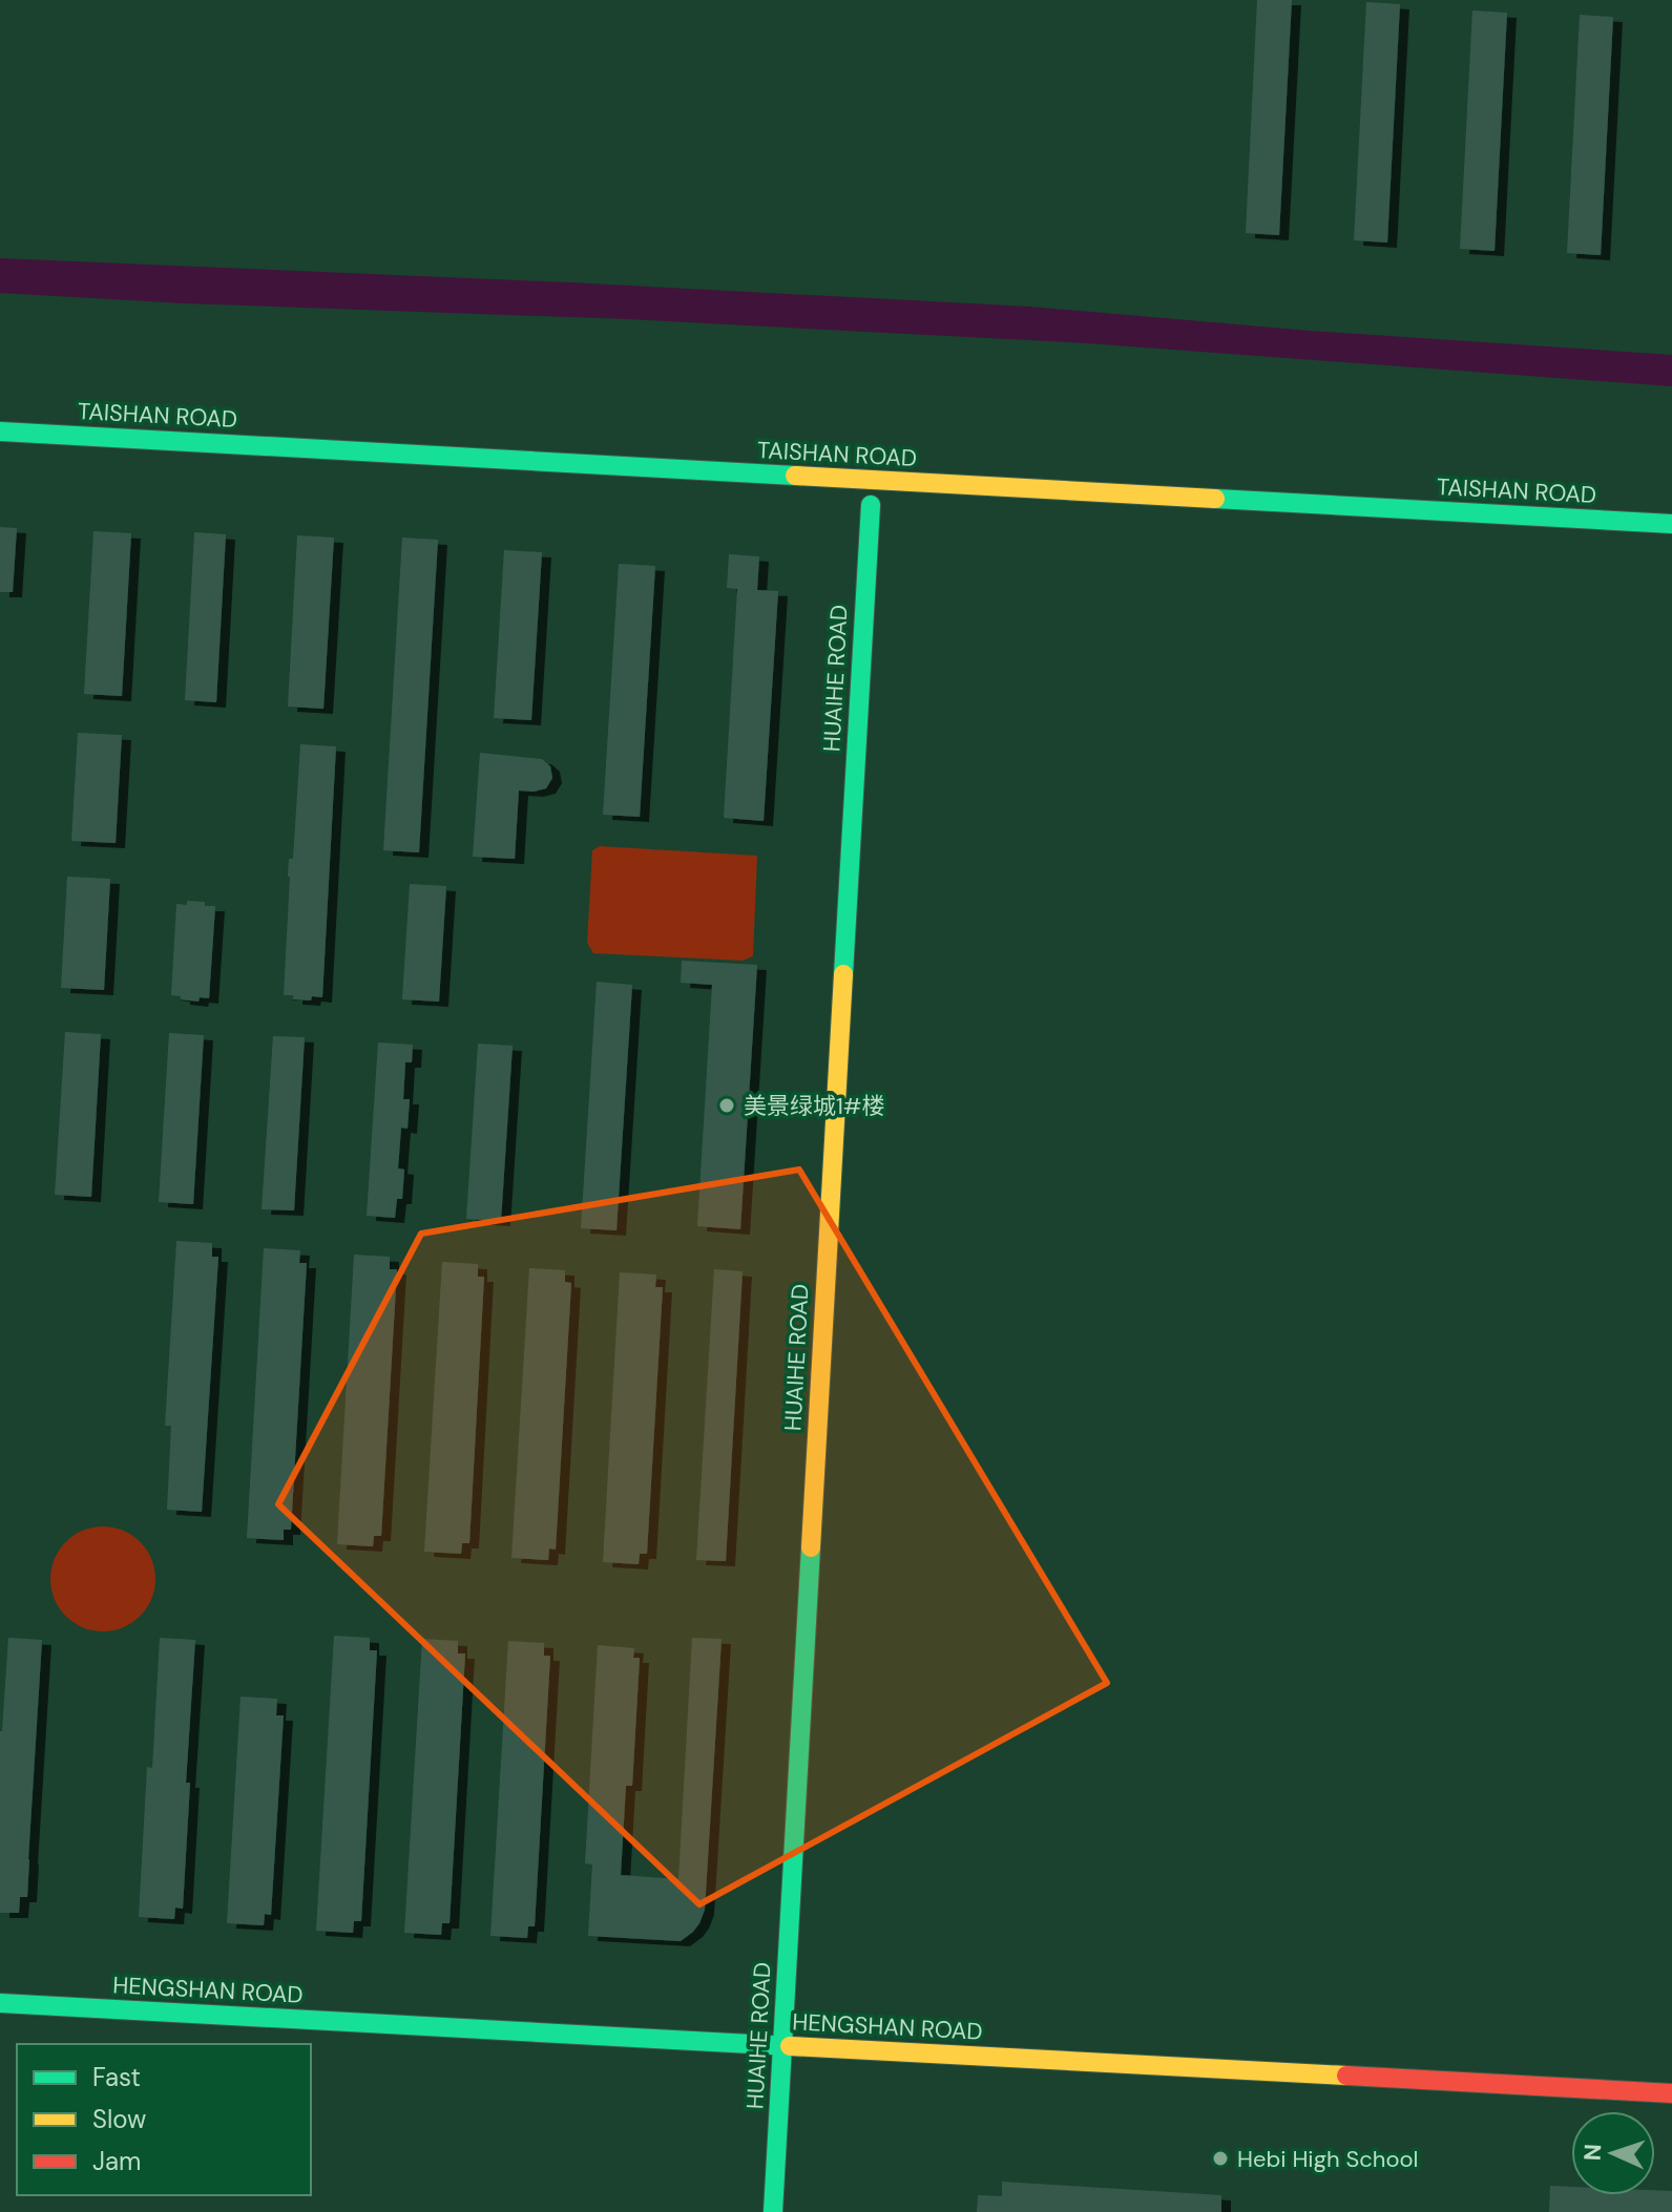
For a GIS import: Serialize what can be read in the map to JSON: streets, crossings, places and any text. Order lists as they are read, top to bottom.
{
  "streets": {
    "street": ["TAISHAN ROAD", "HUAIHE ROAD", "HENGSHAN ROAD"]
  },
  "crossings": [
    ["HUAIHE ROAD", "HENGSHAN ROAD"]
  ],
  "places": ["美景绿城1#楼", "Hebi High School"],
  "legend": ["Fast", "Slow", "Jam"],
  "north": "left"
}
